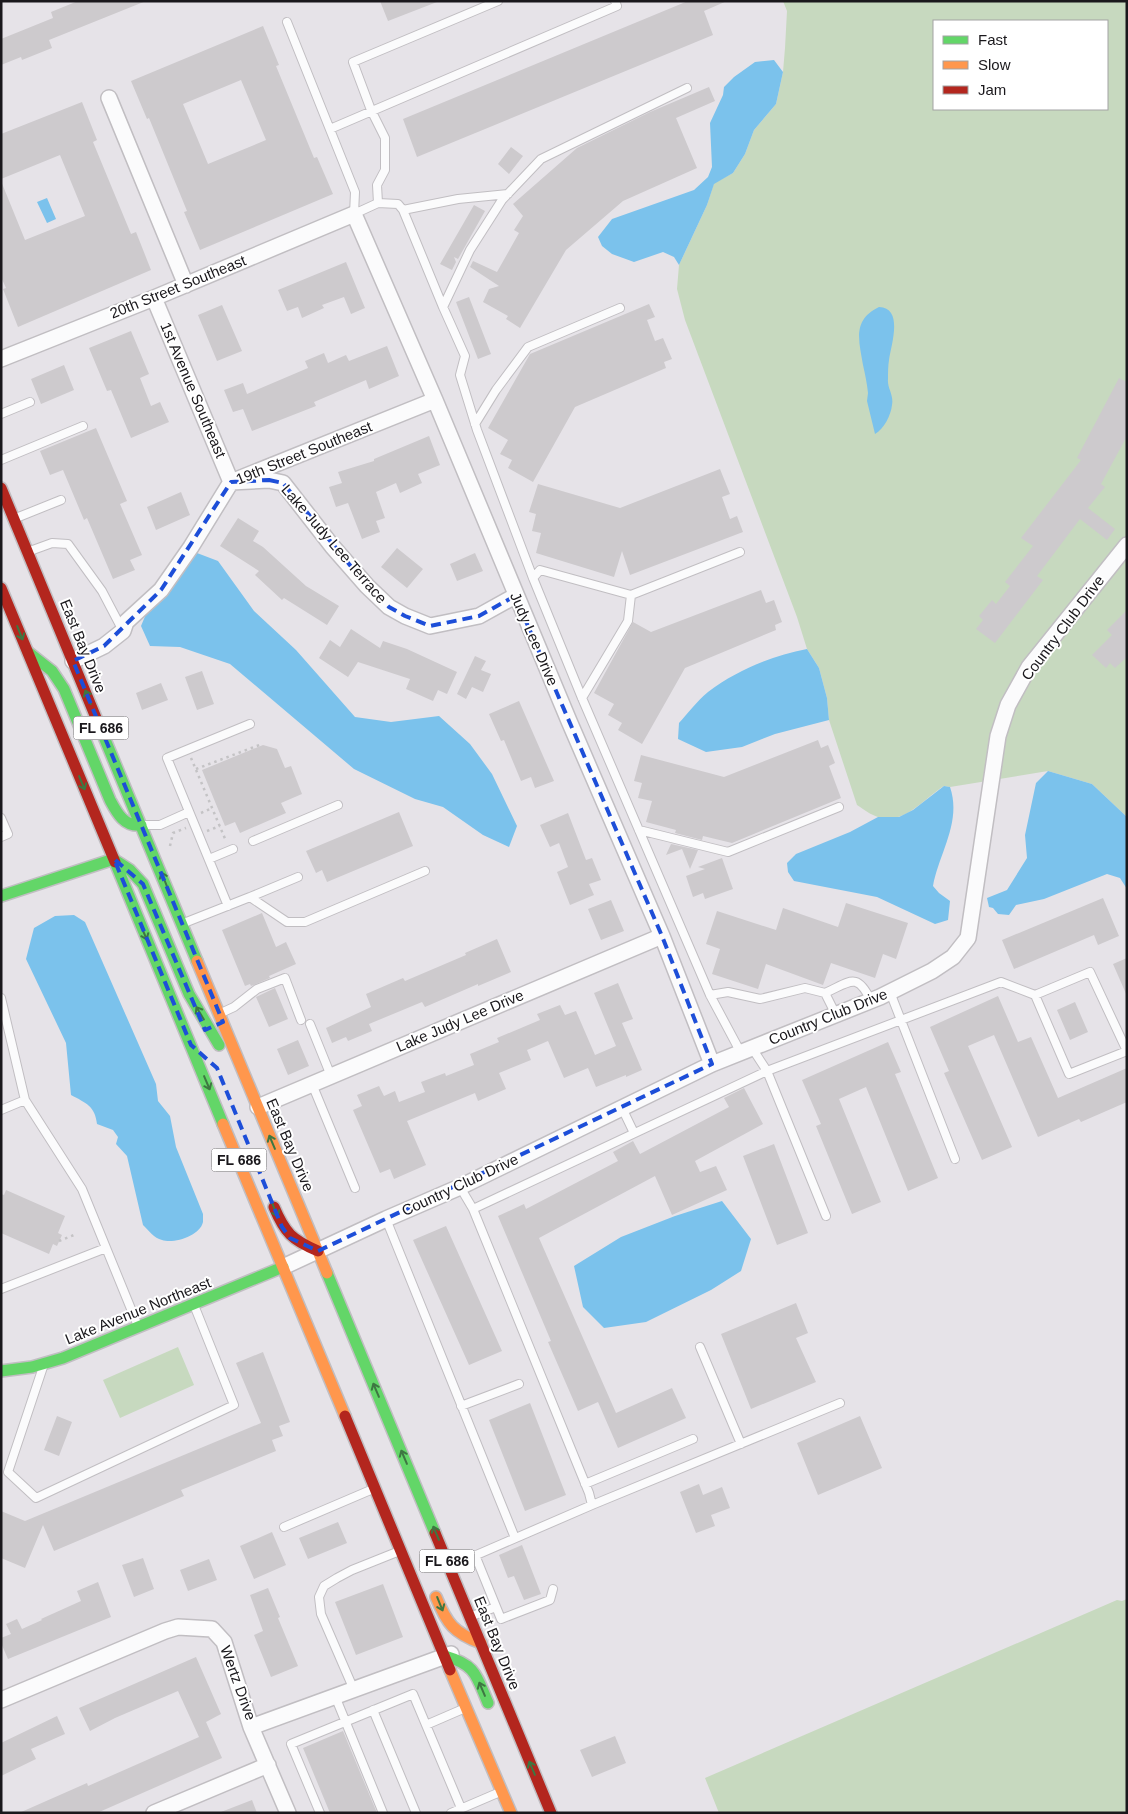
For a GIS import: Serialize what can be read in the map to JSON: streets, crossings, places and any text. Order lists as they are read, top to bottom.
{
  "streets": {
    "main road": ["East Bay Drive", "FL 686", "Lake Avenue Northeast"],
    "street": [
      "20th Street Southeast",
      "1st Avenue Southeast",
      "19th Street Southeast",
      "Lake Judy Lee Terrace",
      "Country Club Drive",
      "Judy Lee Drive",
      "Lake Judy Lee Drive",
      "Wertz Drive"
    ]
  },
  "crossings": [
    ["20th Street Southeast", "1st Avenue Southeast"],
    ["20th Street Southeast", "Judy Lee Drive"],
    ["1st Avenue Southeast", "19th Street Southeast"],
    ["1st Avenue Southeast", "Lake Judy Lee Terrace"],
    ["19th Street Southeast", "Lake Judy Lee Terrace"],
    ["19th Street Southeast", "Judy Lee Drive"],
    ["19th Street Southeast", "East Bay Drive"],
    ["Lake Judy Lee Terrace", "Judy Lee Drive"],
    ["Country Club Drive", "Judy Lee Drive"],
    ["Country Club Drive", "East Bay Drive"],
    ["Country Club Drive", "FL 686"],
    ["Country Club Drive", "Lake Avenue Northeast"],
    ["Judy Lee Drive", "Lake Judy Lee Drive"],
    ["East Bay Drive", "Lake Judy Lee Drive"],
    ["East Bay Drive", "Wertz Drive"],
    ["FL 686", "Lake Avenue Northeast"],
    ["FL 686", "Wertz Drive"]
  ],
  "legend": ["Fast", "Slow", "Jam"]
}
